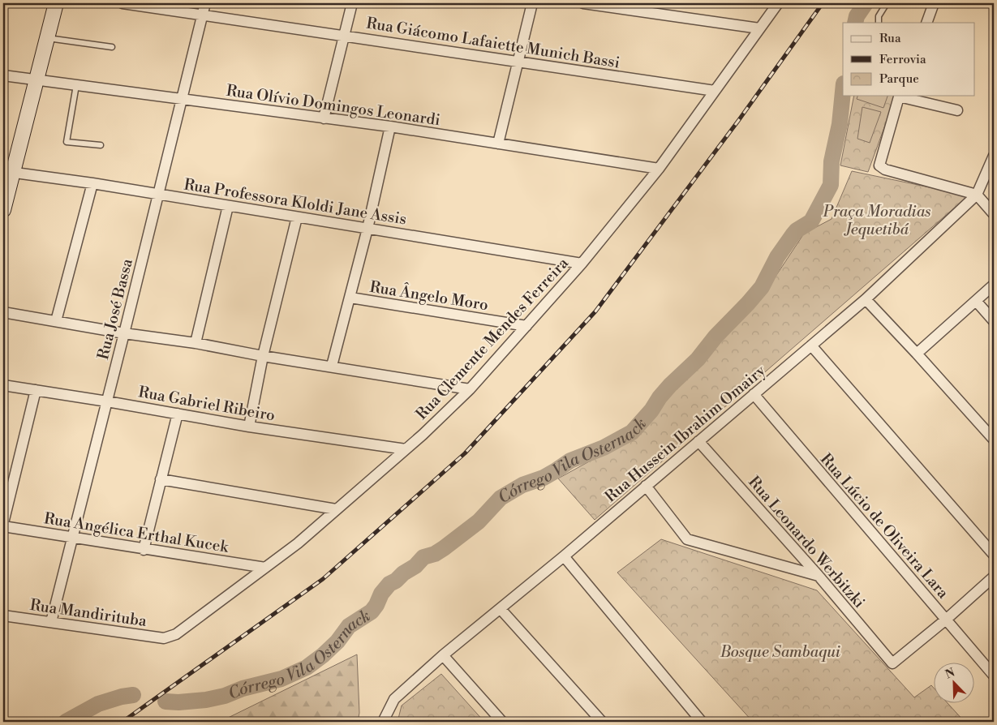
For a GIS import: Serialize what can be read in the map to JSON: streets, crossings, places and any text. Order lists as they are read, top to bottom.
{
  "streets": {
    "street": [
      "Rua Giácomo Lafaiette Munich Bassi",
      "Rua Olívio Domingos Leonardi",
      "Rua Professora Kloldi Jane Assis",
      "Rua Ângelo Moro",
      "Rua José Bassa",
      "Rua Clemente Mendes Ferreira",
      "Rua Gabriel Ribeiro",
      "Rua Hussein Ibrahim Omairy",
      "Rua Lúcio de Oliveira Lara",
      "Rua Angélica Erthal Kucek",
      "Rua Leonardo Werbitzki",
      "Rua Mandirituba"
    ]
  },
  "crossings": [
    ["Rua Giácomo Lafaiette Munich Bassi", "Rua José Bassa"],
    ["Rua Giácomo Lafaiette Munich Bassi", "Rua Clemente Mendes Ferreira"],
    ["Rua Olívio Domingos Leonardi", "Rua José Bassa"],
    ["Rua Olívio Domingos Leonardi", "Rua Clemente Mendes Ferreira"],
    ["Rua Professora Kloldi Jane Assis", "Rua José Bassa"],
    ["Rua Professora Kloldi Jane Assis", "Rua Clemente Mendes Ferreira"],
    ["Rua Ângelo Moro", "Rua Clemente Mendes Ferreira"],
    ["Rua José Bassa", "Rua Gabriel Ribeiro"],
    ["Rua José Bassa", "Rua Angélica Erthal Kucek"],
    ["Rua José Bassa", "Rua Mandirituba"],
    ["Rua Clemente Mendes Ferreira", "Rua Gabriel Ribeiro"],
    ["Rua Clemente Mendes Ferreira", "Rua Angélica Erthal Kucek"],
    ["Rua Clemente Mendes Ferreira", "Rua Mandirituba"],
    ["Rua Hussein Ibrahim Omairy", "Rua Lúcio de Oliveira Lara"],
    ["Rua Hussein Ibrahim Omairy", "Rua Leonardo Werbitzki"],
    ["Rua Lúcio de Oliveira Lara", "Rua Leonardo Werbitzki"]
  ],
  "water": ["Córrego Vila Osternack"],
  "parks": ["Praça Moradias Jequetibá", "Bosque Sambaqui"],
  "legend": ["Rua", "Ferrovia", "Parque"],
  "north": "top left"
}
